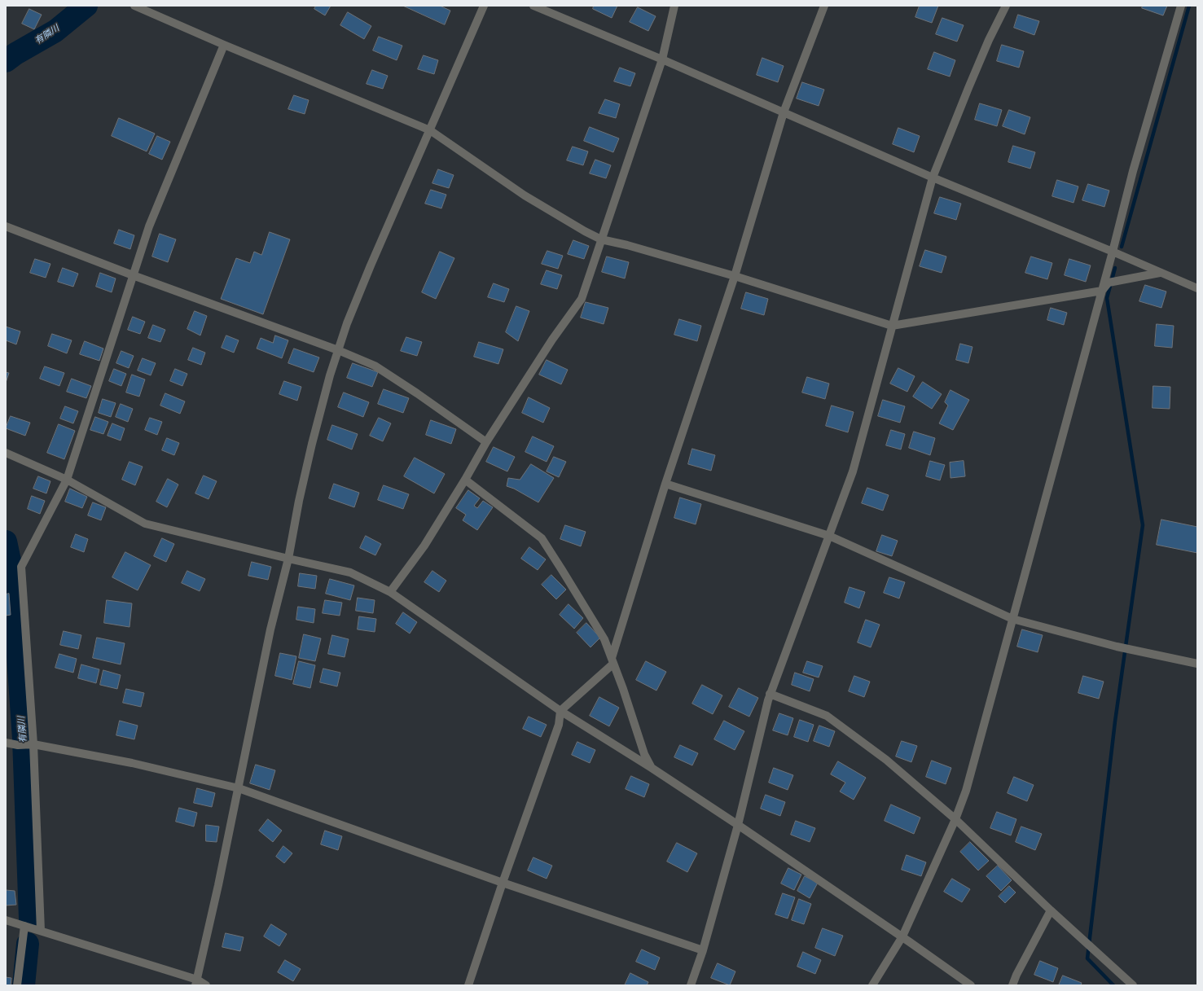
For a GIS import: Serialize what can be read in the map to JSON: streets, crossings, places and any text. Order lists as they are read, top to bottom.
{
  "water": ["有隣川"]
}
